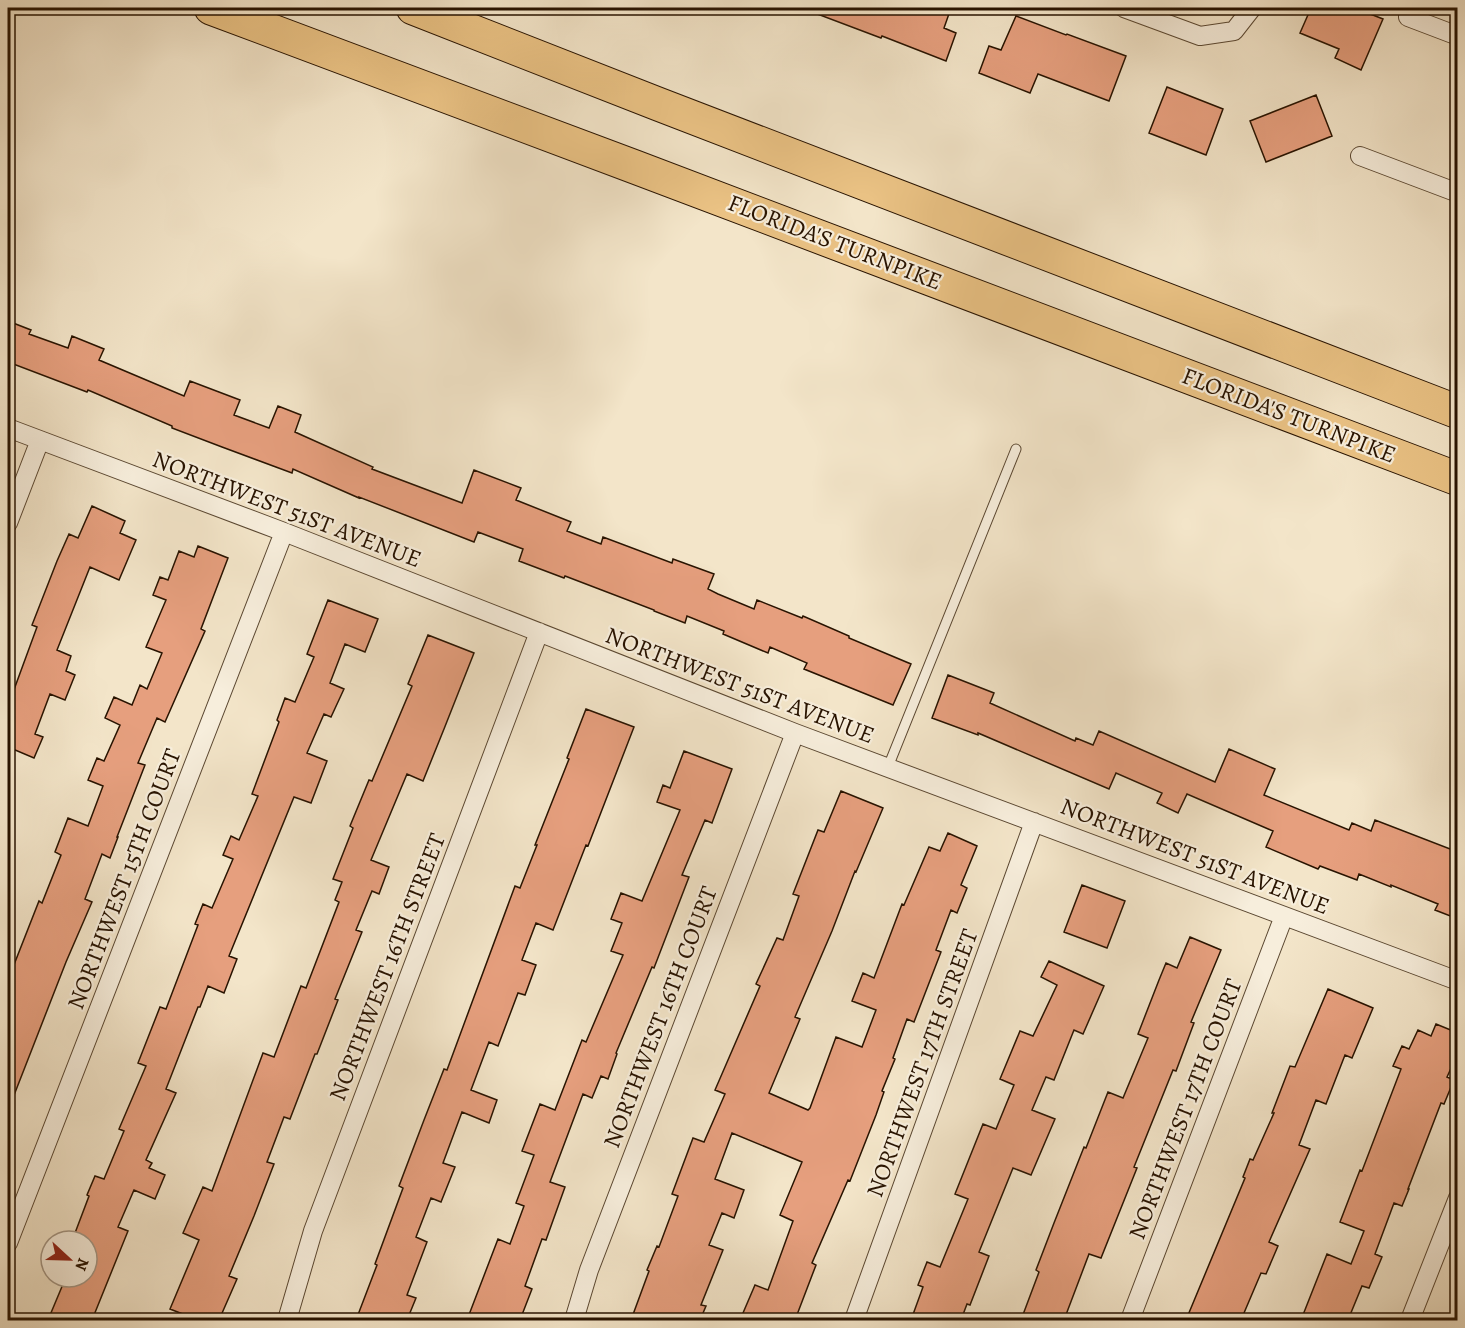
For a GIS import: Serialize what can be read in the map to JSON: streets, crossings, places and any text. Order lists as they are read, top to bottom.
{
  "streets": {
    "highway": ["FLORIDA'S TURNPIKE"],
    "street": [
      "NORTHWEST 51ST AVENUE",
      "NORTHWEST 15TH COURT",
      "NORTHWEST 16TH STREET",
      "NORTHWEST 16TH COURT",
      "NORTHWEST 17TH STREET",
      "NORTHWEST 17TH COURT"
    ]
  },
  "crossings": [
    ["NORTHWEST 51ST AVENUE", "NORTHWEST 15TH COURT"],
    ["NORTHWEST 51ST AVENUE", "NORTHWEST 16TH STREET"],
    ["NORTHWEST 51ST AVENUE", "NORTHWEST 16TH COURT"],
    ["NORTHWEST 51ST AVENUE", "NORTHWEST 17TH STREET"],
    ["NORTHWEST 51ST AVENUE", "NORTHWEST 17TH COURT"]
  ],
  "north": "right"
}
